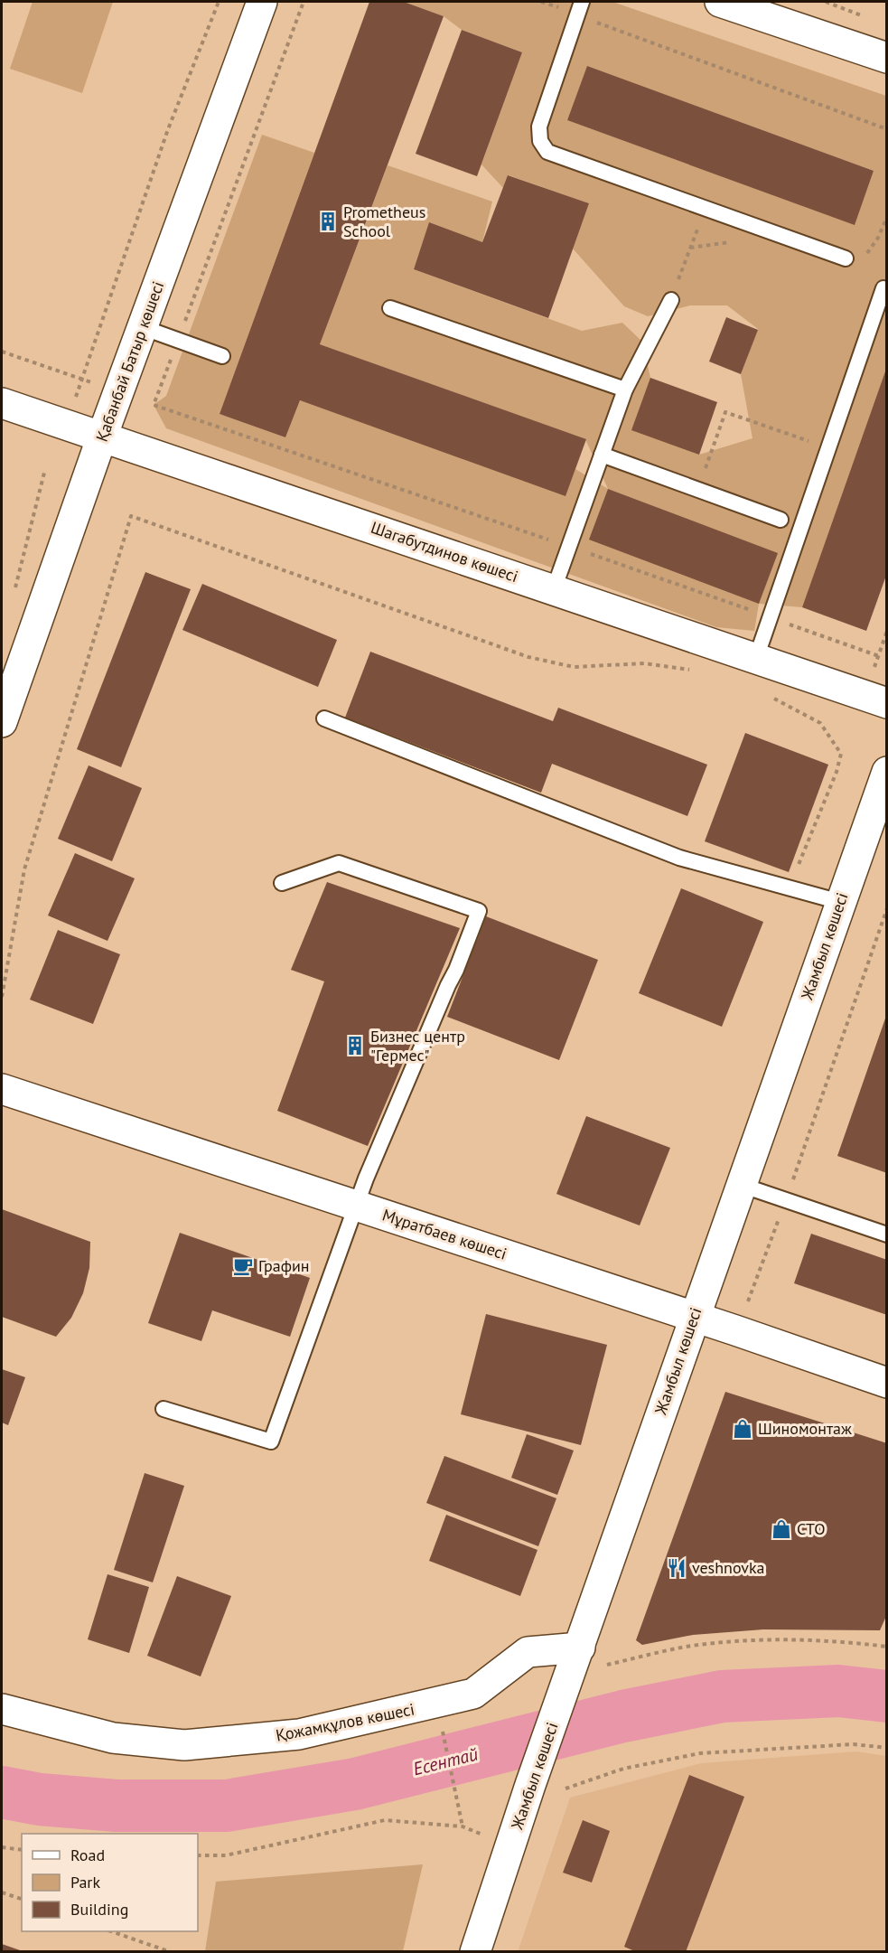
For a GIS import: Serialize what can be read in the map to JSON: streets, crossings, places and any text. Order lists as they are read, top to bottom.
{
  "streets": {
    "street": [
      "Қабанбай Батыр көшесі",
      "Шагабутдинов көшесі",
      "Жамбыл көшесі",
      "Мұратбаев көшесі",
      "Қожамқұлов көшесі"
    ]
  },
  "crossings": [
    ["Қабанбай Батыр көшесі", "Шагабутдинов көшесі"],
    ["Жамбыл көшесі", "Мұратбаев көшесі"],
    ["Жамбыл көшесі", "Қожамқұлов көшесі"]
  ],
  "water": ["Есентай"],
  "places": {
    "building": ["Prometheus School", "Бизнес центр \"Гермес\""],
    "cafe": ["Графин"],
    "shop": ["Шиномонтаж", "СТО"],
    "restaurant": ["veshnovka"]
  },
  "legend": ["Road", "Park", "Building"]
}
